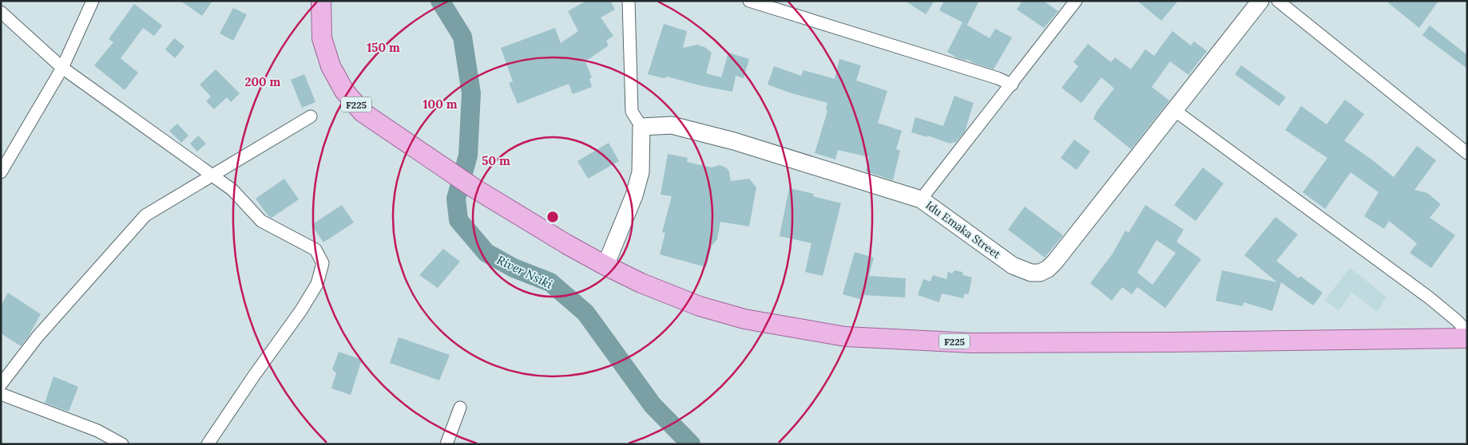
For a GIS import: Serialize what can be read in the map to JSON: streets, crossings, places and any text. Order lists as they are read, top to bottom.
{
  "streets": {
    "main road": ["F225"],
    "street": ["Idu Emaka Street"]
  },
  "water": ["River Nsiki"],
  "rings": [
    "150 m",
    "200 m",
    "100 m",
    "50 m"
  ]
}
